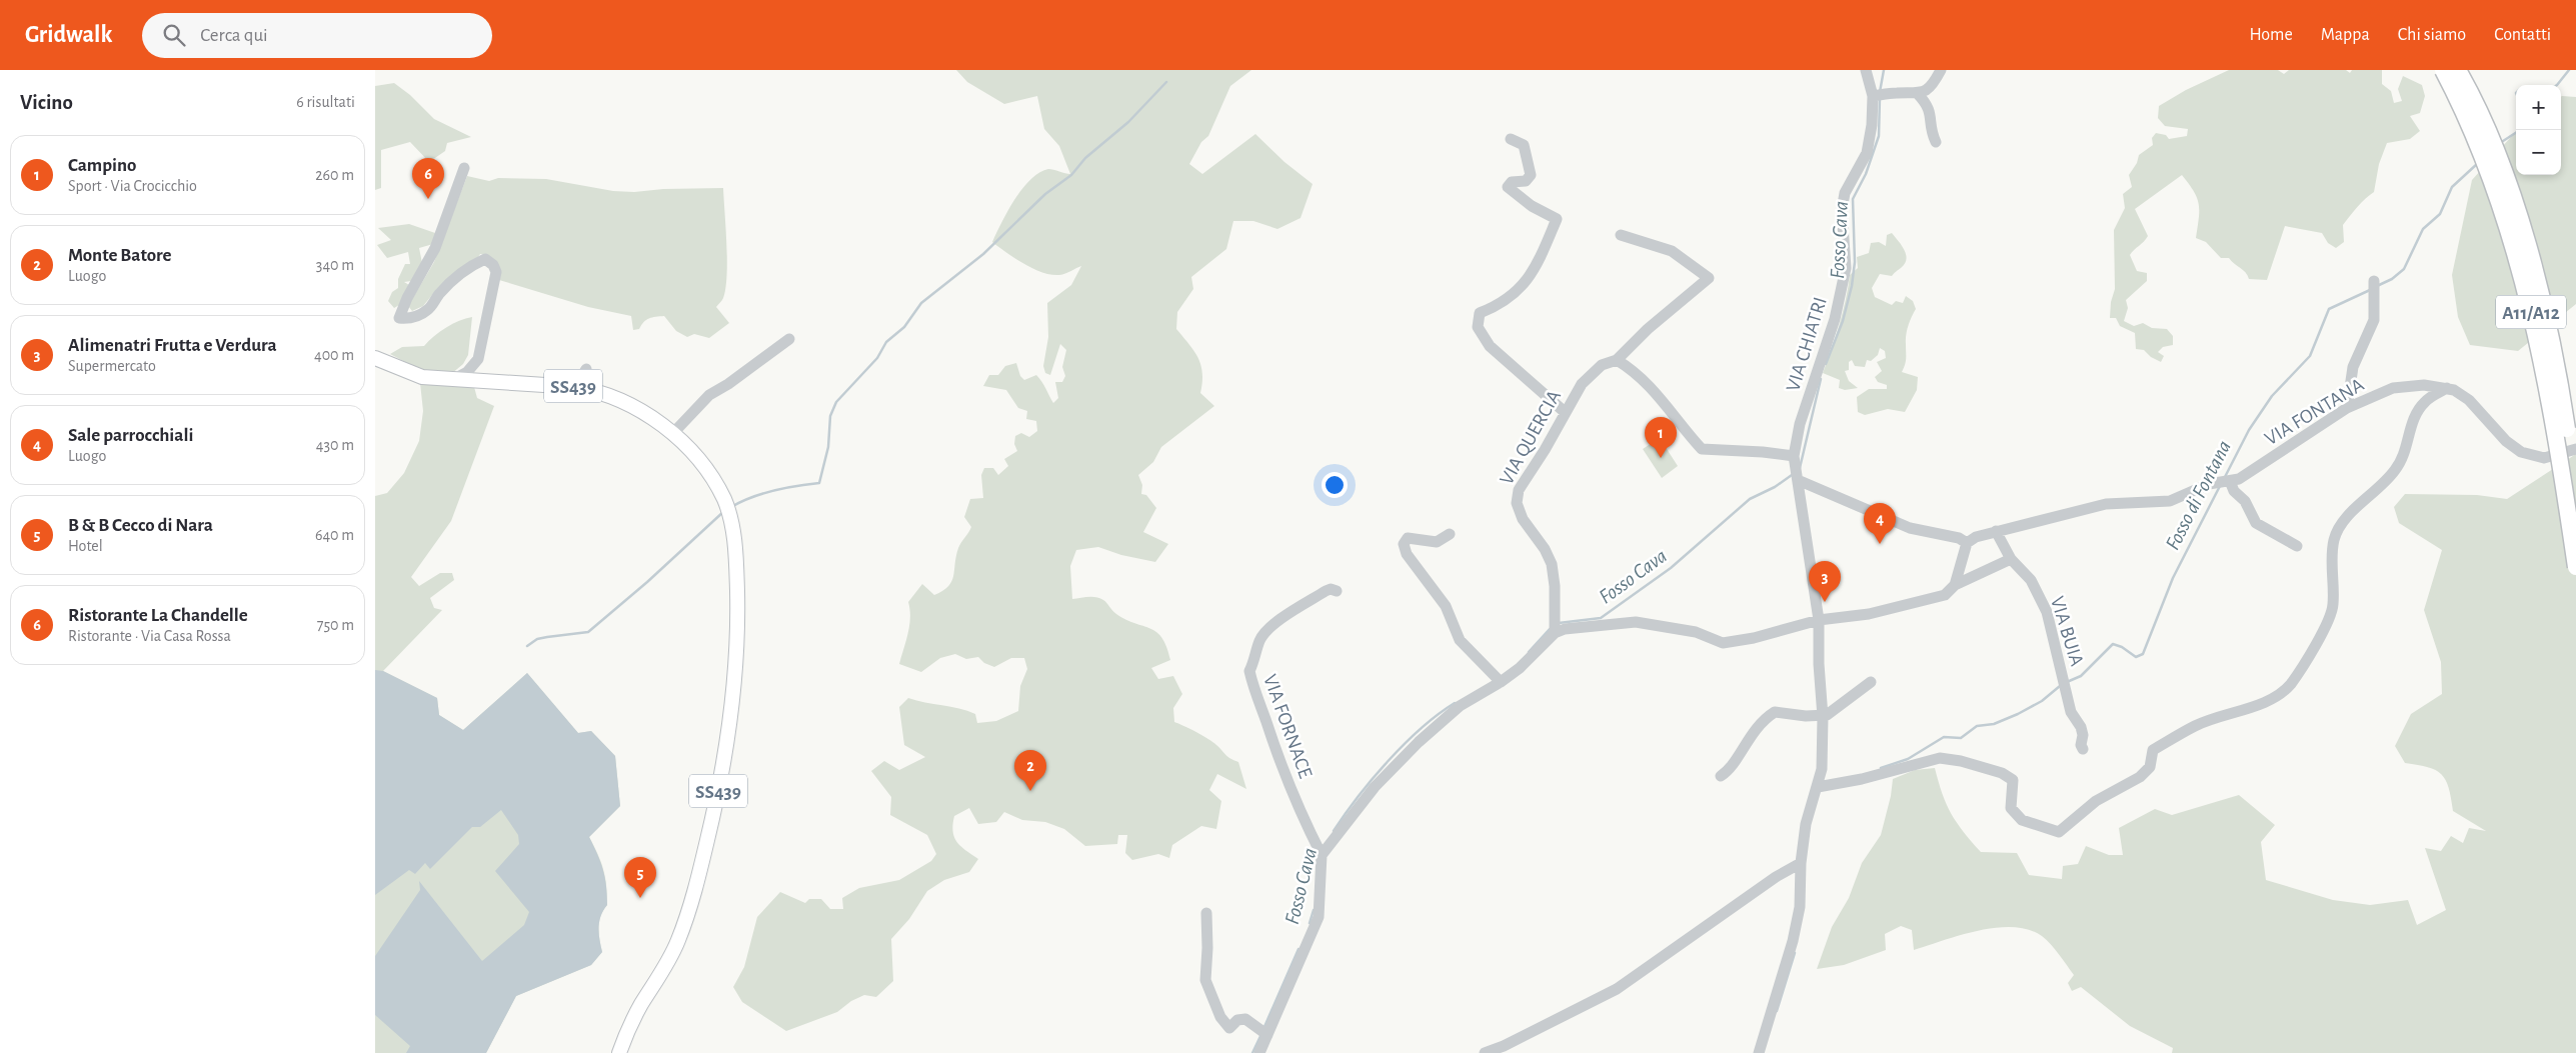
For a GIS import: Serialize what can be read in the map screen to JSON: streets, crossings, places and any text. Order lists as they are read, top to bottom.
{
  "streets": {
    "highway": ["A11/A12"],
    "main road": ["SS439"],
    "street": [
      "VIA CHIATRI",
      "VIA FONTANA",
      "VIA QUERCIA",
      "VIA BUIA",
      "VIA FORNACE"
    ]
  },
  "crossings": [
    ["VIA FONTANA", "VIA BUIA"]
  ],
  "water": ["Fosso Cava", "Fosso di Fontana"],
  "page": {
    "header": "Gridwalk",
    "search": "Cerca qui",
    "nav": [
      "Home",
      "Mappa",
      "Chi siamo",
      "Contatti"
    ],
    "heading": ["Vicino", "6 risultati"],
    "map_buttons": ["+", "−"],
    "list": [
      {
        "mark": "1",
        "name": "Campino",
        "note": "Sport · Via Crocicchio",
        "value": "260 m"
      },
      {
        "mark": "2",
        "name": "Monte Batore",
        "note": "Luogo",
        "value": "340 m"
      },
      {
        "mark": "3",
        "name": "Alimenatri Frutta e Verdura",
        "note": "Supermercato",
        "value": "400 m"
      },
      {
        "mark": "4",
        "name": "Sale parrocchiali",
        "note": "Luogo",
        "value": "430 m"
      },
      {
        "mark": "5",
        "name": "B & B Cecco di Nara",
        "note": "Hotel",
        "value": "640 m"
      },
      {
        "mark": "6",
        "name": "Ristorante La Chandelle",
        "note": "Ristorante · Via Casa Rossa",
        "value": "750 m"
      }
    ],
    "pins": [
      "6",
      "1",
      "4",
      "3",
      "2",
      "5"
    ]
  }
}
